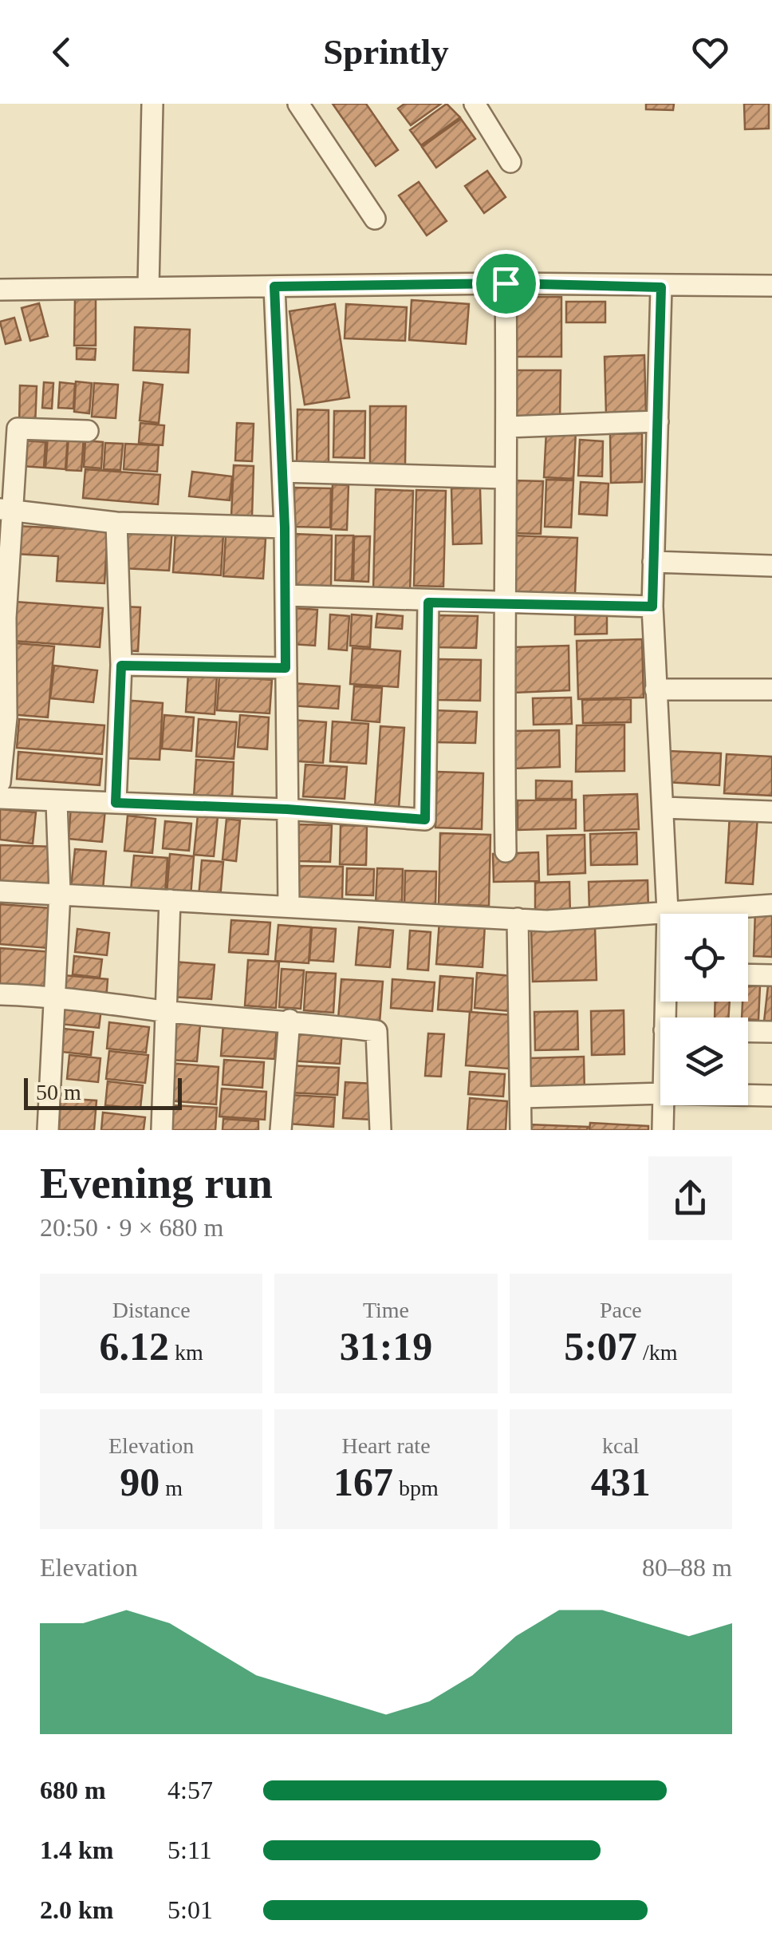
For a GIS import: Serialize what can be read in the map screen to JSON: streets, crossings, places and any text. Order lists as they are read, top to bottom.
{
  "scale_bar": "50 m",
  "page": {
    "header": "Sprintly",
    "scale": "50 m",
    "heading": ["Evening run", "20:50 · 9 × 680 m"],
    "stats": [
      ["Distance", "6.12 km"],
      ["Time", "31:19"],
      ["Pace", "5:07 /km"],
      ["Elevation", "90 m"],
      ["Heart rate", "167 bpm"],
      ["kcal", "431"]
    ],
    "chart": ["Elevation", "80–88 m"],
    "list": [
      {
        "name": "680 m",
        "note": "4:57"
      },
      {
        "name": "1.4 km",
        "note": "5:11"
      },
      {
        "name": "2.0 km",
        "note": "5:01"
      }
    ]
  }
}
